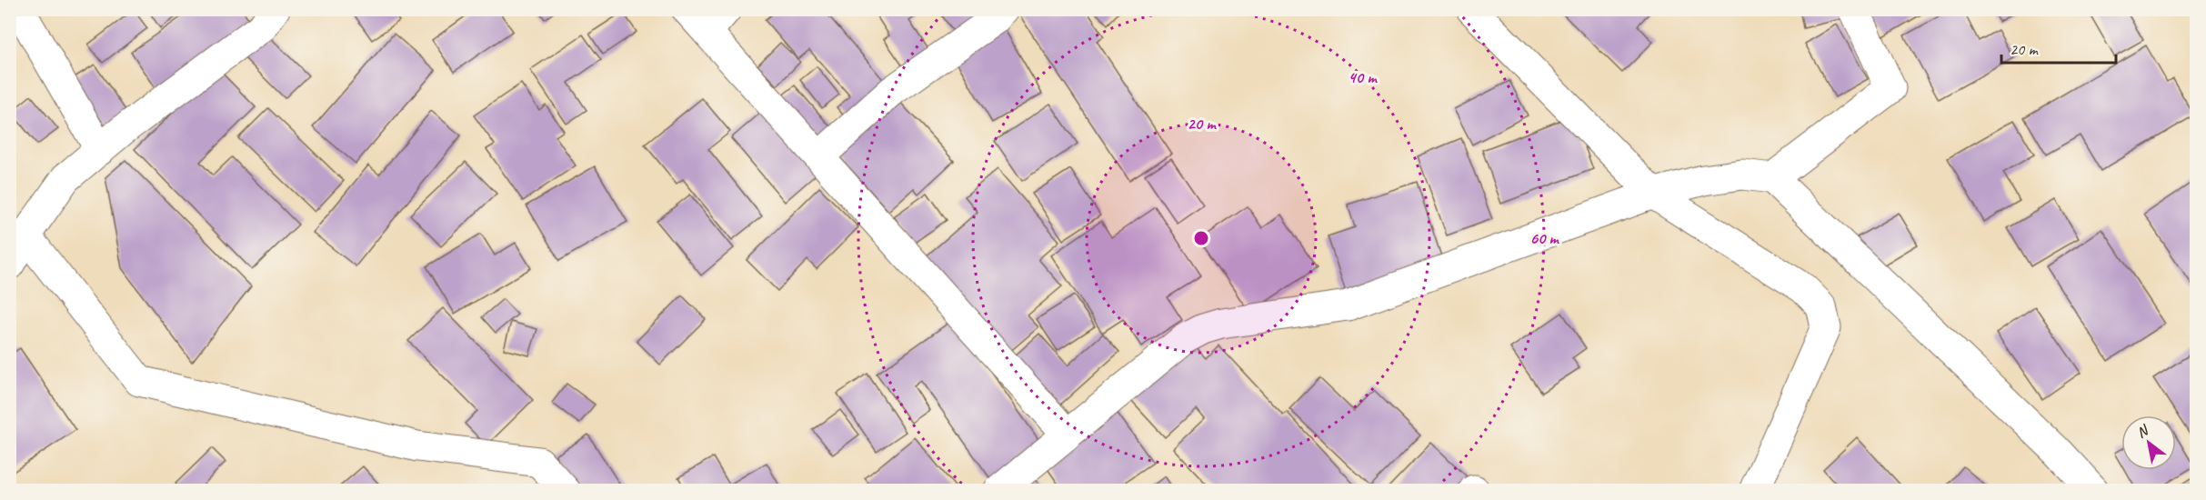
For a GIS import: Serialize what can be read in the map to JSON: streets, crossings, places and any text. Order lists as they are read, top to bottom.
{
  "scale_bar": "20 m",
  "north": "top left",
  "rings": ["40 m", "20 m", "60 m"]
}
